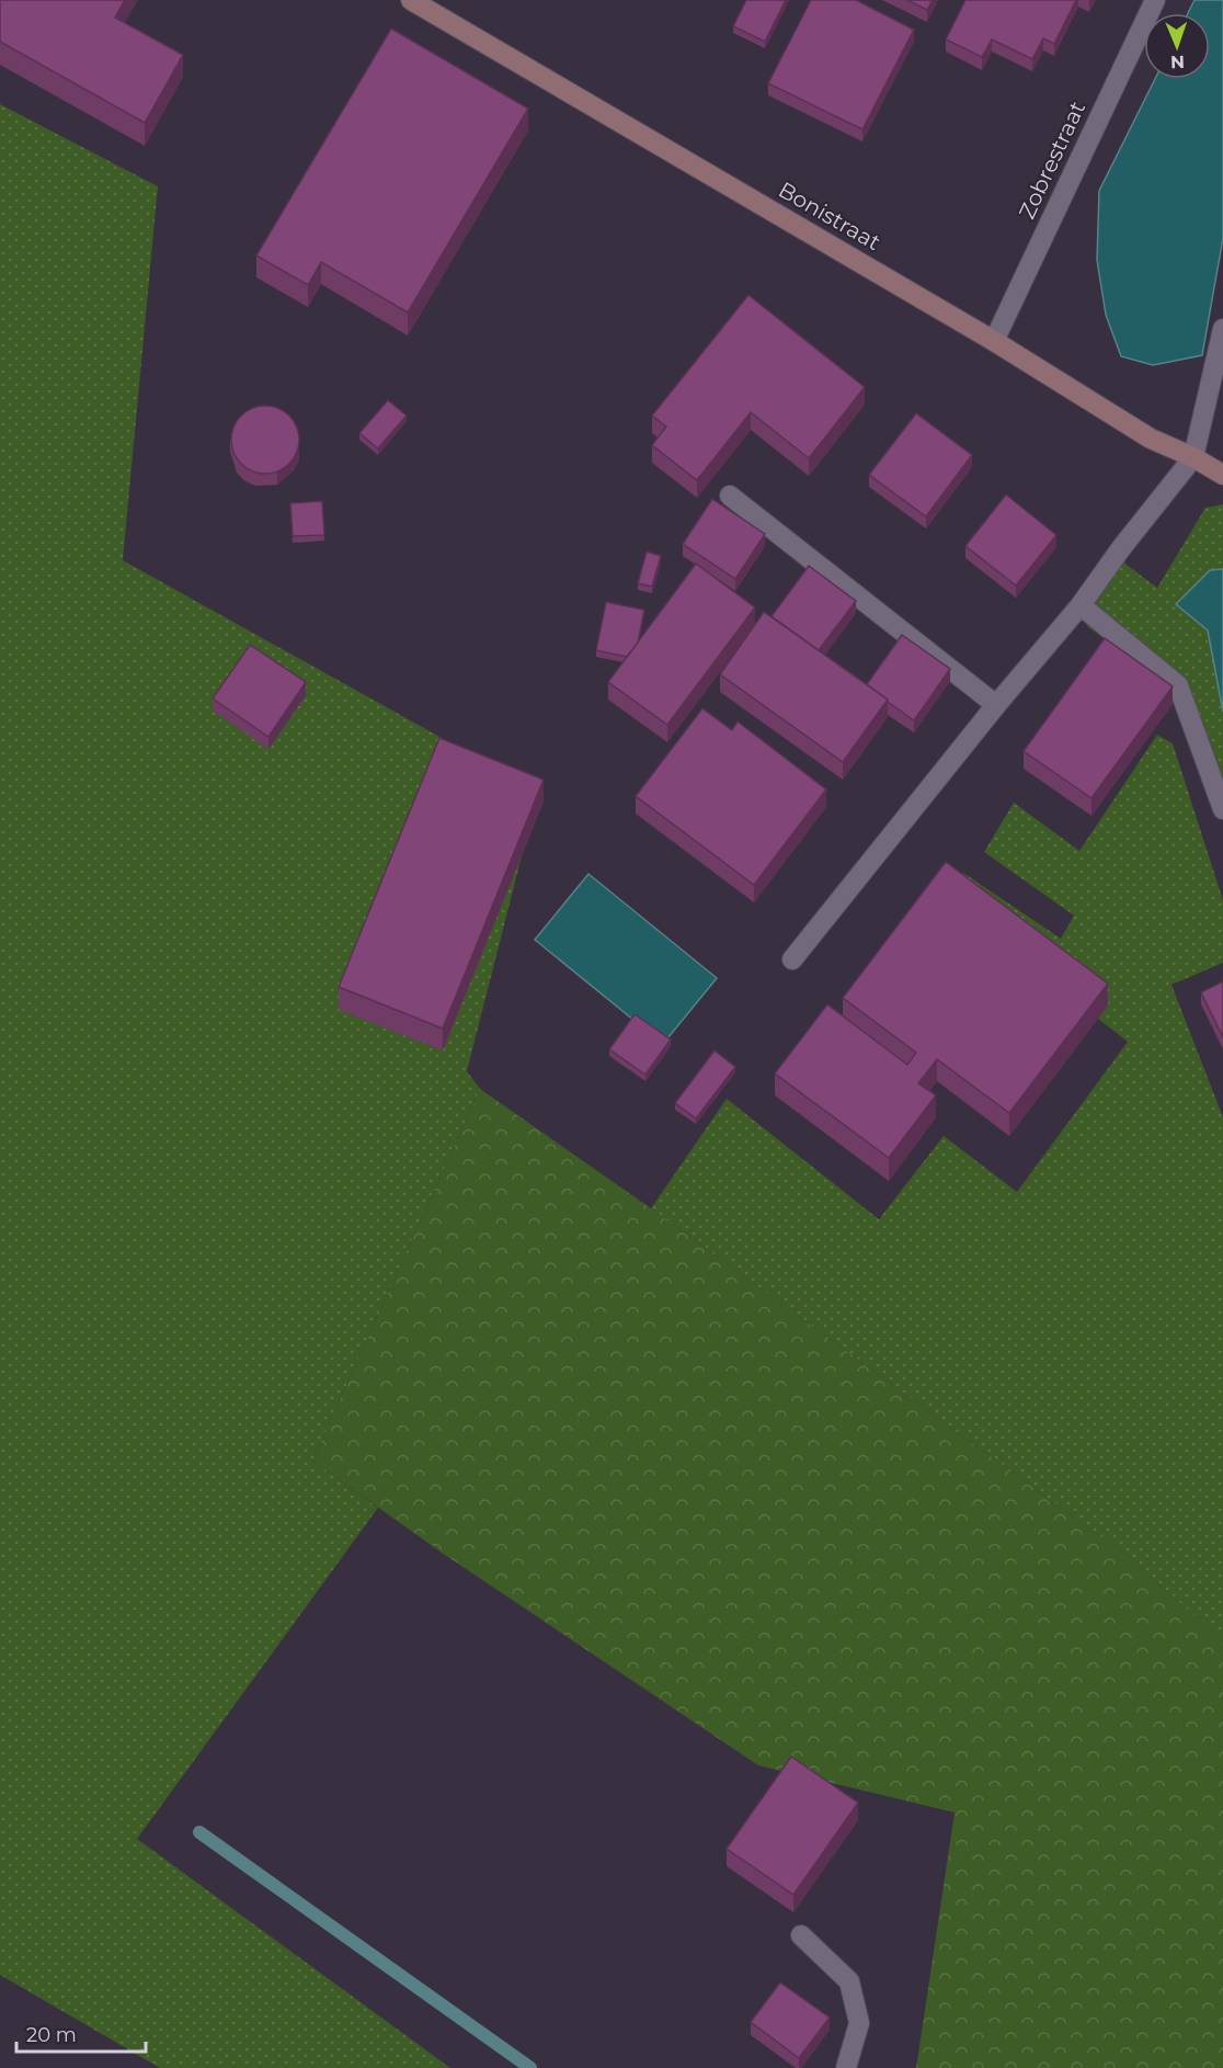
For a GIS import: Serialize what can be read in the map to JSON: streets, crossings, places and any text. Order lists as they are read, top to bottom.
{
  "streets": {
    "street": ["Zobrestraat", "Bonistraat"]
  },
  "crossings": [
    ["Zobrestraat", "Bonistraat"]
  ],
  "scale_bar": "20 m",
  "north": "bottom"
}
